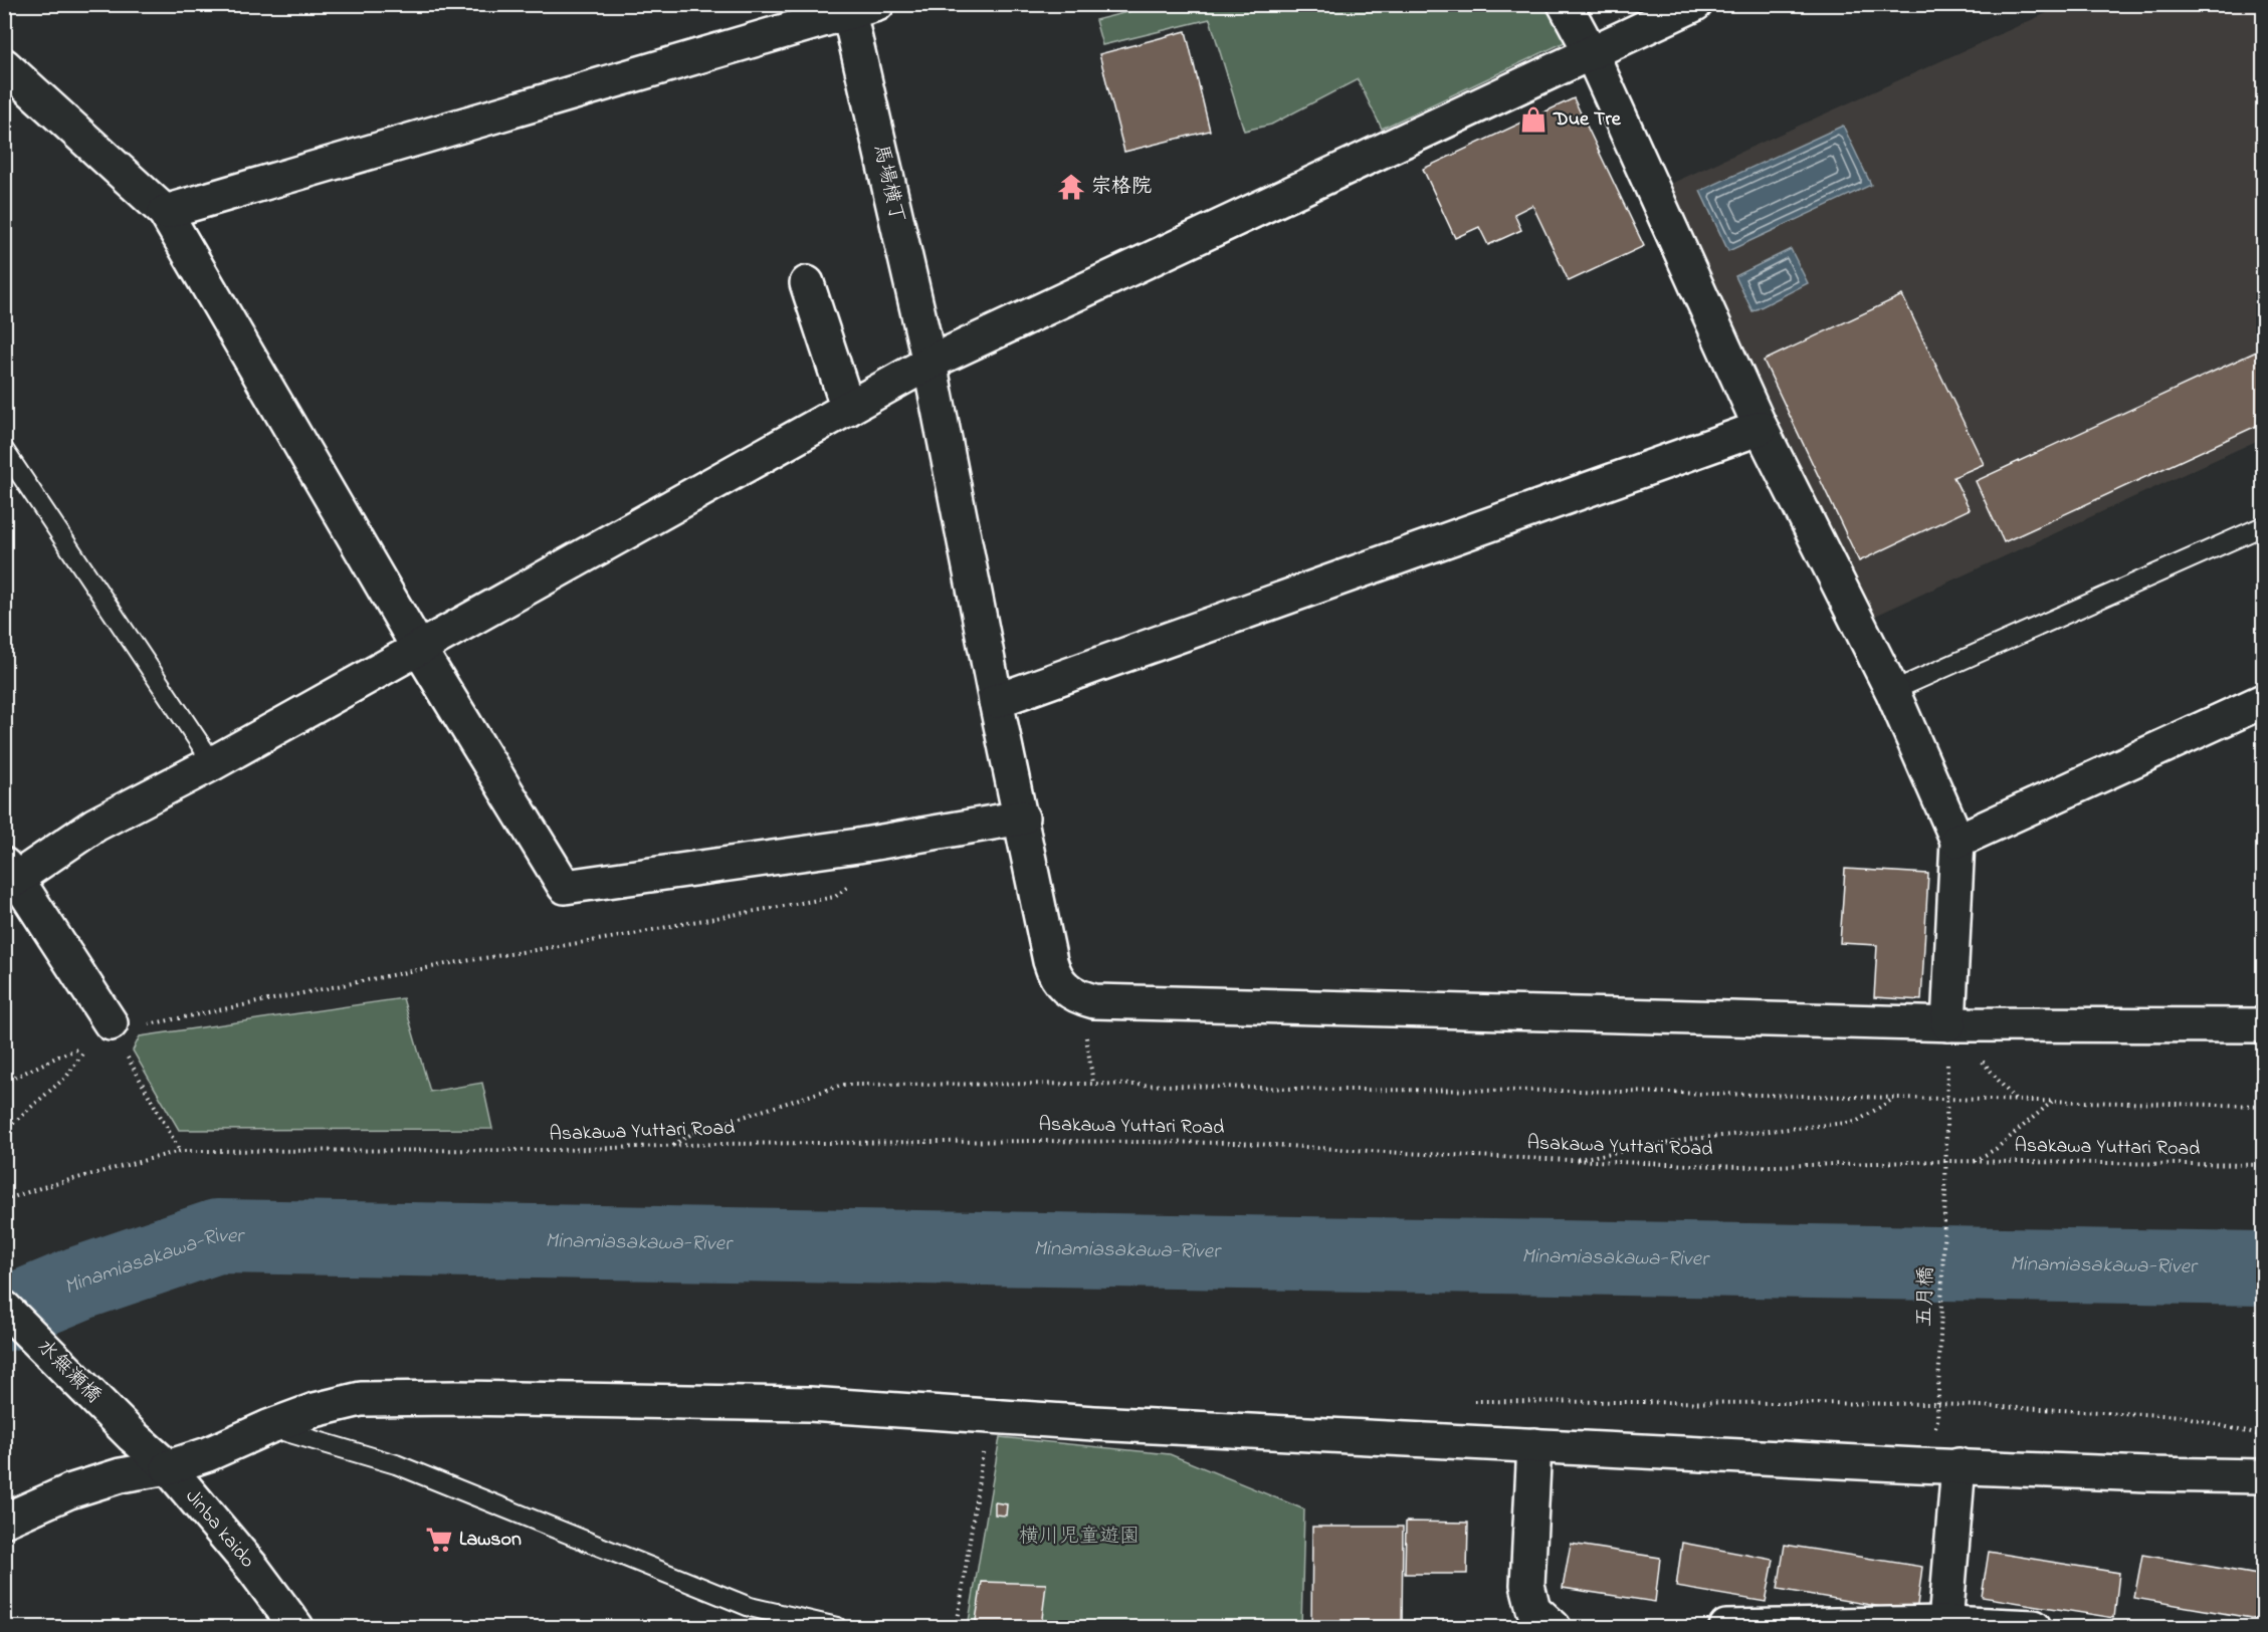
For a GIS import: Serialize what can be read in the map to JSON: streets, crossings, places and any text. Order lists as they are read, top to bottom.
{
  "streets": {
    "street": ["馬場横丁", "水無瀬橋", "Jinba kaido"],
    "path": ["Asakawa Yuttari Road", "五月橋"]
  },
  "crossings": [
    ["馬場横丁", "五月橋"],
    ["Asakawa Yuttari Road", "五月橋"],
    ["水無瀬橋", "Jinba kaido"]
  ],
  "water": ["Minamiasakawa-River"],
  "parks": ["横川児童遊園"],
  "places": {
    "shop": ["Due Tre"],
    "temple": ["宗格院"],
    "supermarket": ["Lawson"]
  }
}
